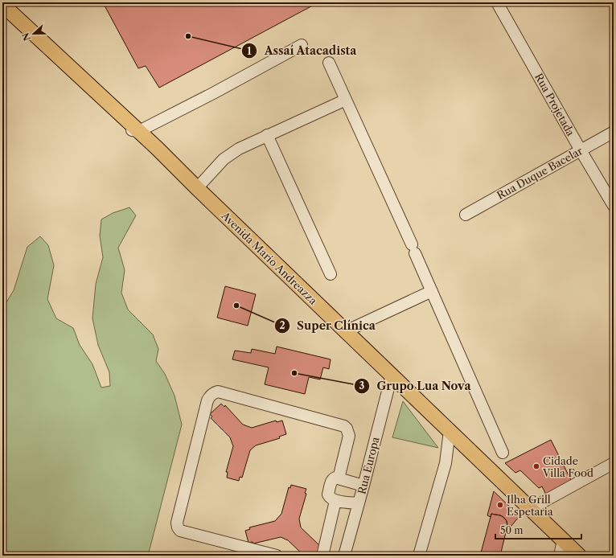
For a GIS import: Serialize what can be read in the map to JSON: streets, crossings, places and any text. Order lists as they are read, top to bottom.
{
  "streets": {
    "main road": ["Avenida Mario Andreazza"],
    "street": ["Rua Projetada", "Rua Duque Bacelar", "Rua Europa"]
  },
  "crossings": [
    ["Rua Projetada", "Rua Duque Bacelar"],
    ["Avenida Mario Andreazza", "Rua Europa"]
  ],
  "places": [
    "Assaí Atacadista",
    "Super Clínica",
    "Grupo Lua Nova",
    "Cidade Villa Food",
    "Ilha Grill Espetaria"
  ],
  "scale_bar": "50 m",
  "north": "left"
}
